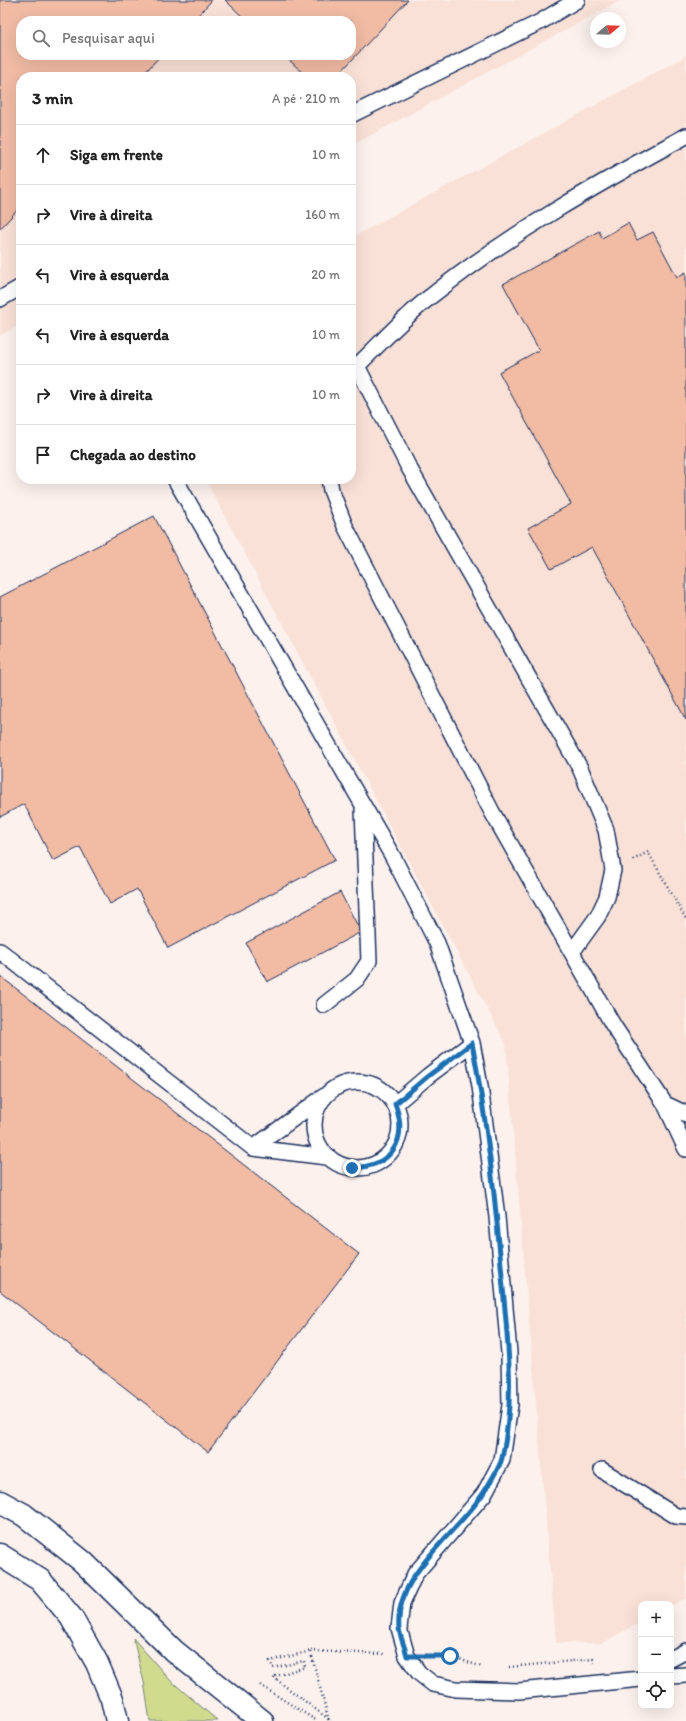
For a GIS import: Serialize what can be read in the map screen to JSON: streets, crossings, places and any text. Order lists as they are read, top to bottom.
{
  "north": "right",
  "page": {
    "search": "Pesquisar aqui",
    "heading": ["3 min", "A pé · 210 m"],
    "list": [
      ["Siga em frente", "10 m"],
      ["Vire à direita", "160 m"],
      ["Vire à esquerda", "20 m"],
      ["Vire à esquerda", "10 m"],
      ["Vire à direita", "10 m"],
      "Chegada ao destino"
    ],
    "map_buttons": ["+", "−"]
  }
}
